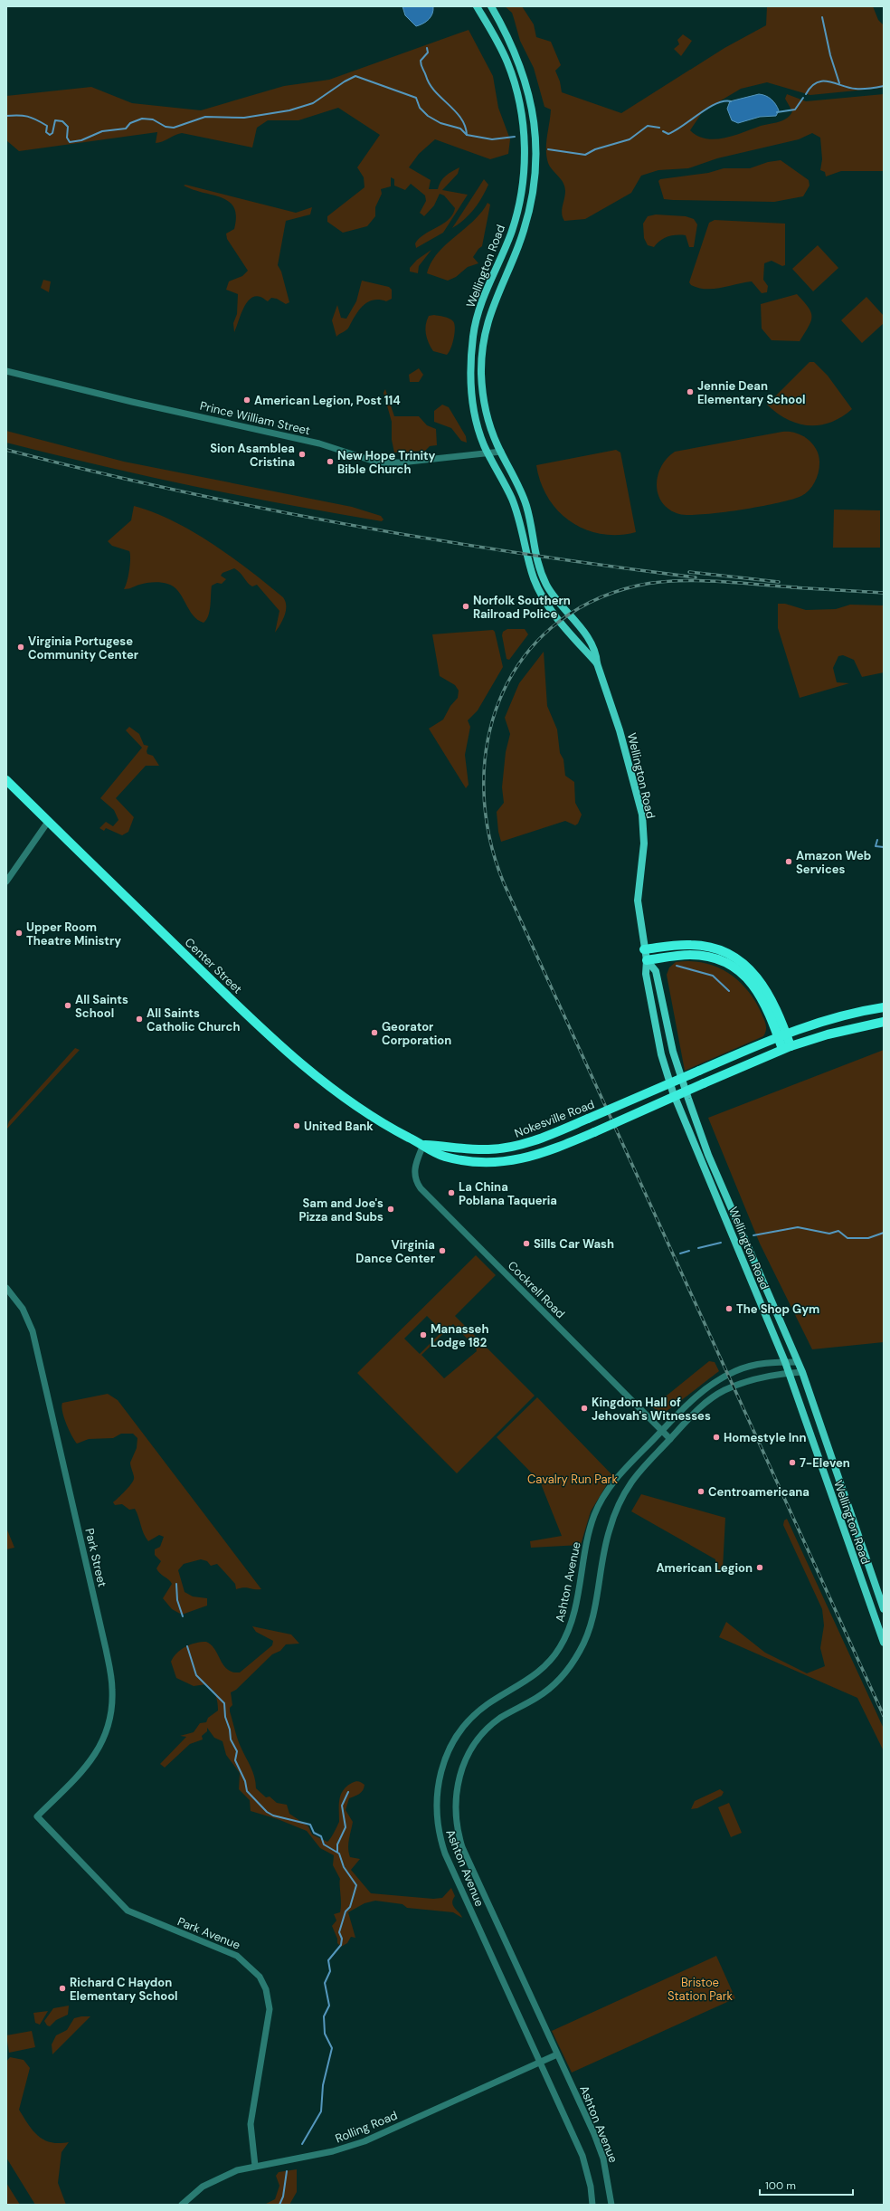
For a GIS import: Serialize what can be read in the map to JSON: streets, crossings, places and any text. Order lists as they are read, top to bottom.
{
  "streets": {
    "highway": ["Center Street", "Nokesville Road"],
    "main road": ["Wellington Road"],
    "street": [
      "Prince William Street",
      "Cockrell Road",
      "Park Street",
      "Ashton Avenue",
      "Park Avenue",
      "Rolling Road"
    ]
  },
  "crossings": [
    ["Wellington Road", "Prince William Street"],
    ["Wellington Road", "Ashton Avenue"],
    ["Center Street", "Nokesville Road"],
    ["Center Street", "Cockrell Road"],
    ["Nokesville Road", "Cockrell Road"],
    ["Cockrell Road", "Ashton Avenue"],
    ["Park Street", "Park Avenue"],
    ["Ashton Avenue", "Rolling Road"],
    ["Park Avenue", "Rolling Road"]
  ],
  "parks": ["Cavalry Run Park", "Bristoe Station Park"],
  "places": [
    "Jennie Dean Elementary School",
    "American Legion, Post 114",
    "Sion Asamblea Cristina",
    "New Hope Trinity Bible Church",
    "Norfolk Southern Railroad Police",
    "Virginia Portugese Community Center",
    "Amazon Web Services",
    "Upper Room Theatre Ministry",
    "All Saints School",
    "All Saints Catholic Church",
    "Georator Corporation",
    "United Bank",
    "La China Poblana Taqueria",
    "Sam and Joe's Pizza and Subs",
    "Sills Car Wash",
    "Virginia Dance Center",
    "The Shop Gym",
    "Manasseh Lodge 182",
    "Kingdom Hall of Jehovah's Witnesses",
    "Homestyle Inn",
    "7-Eleven",
    "Centroamericana",
    "American Legion",
    "Richard C Haydon Elementary School"
  ],
  "scale_bar": "100 m"
}
